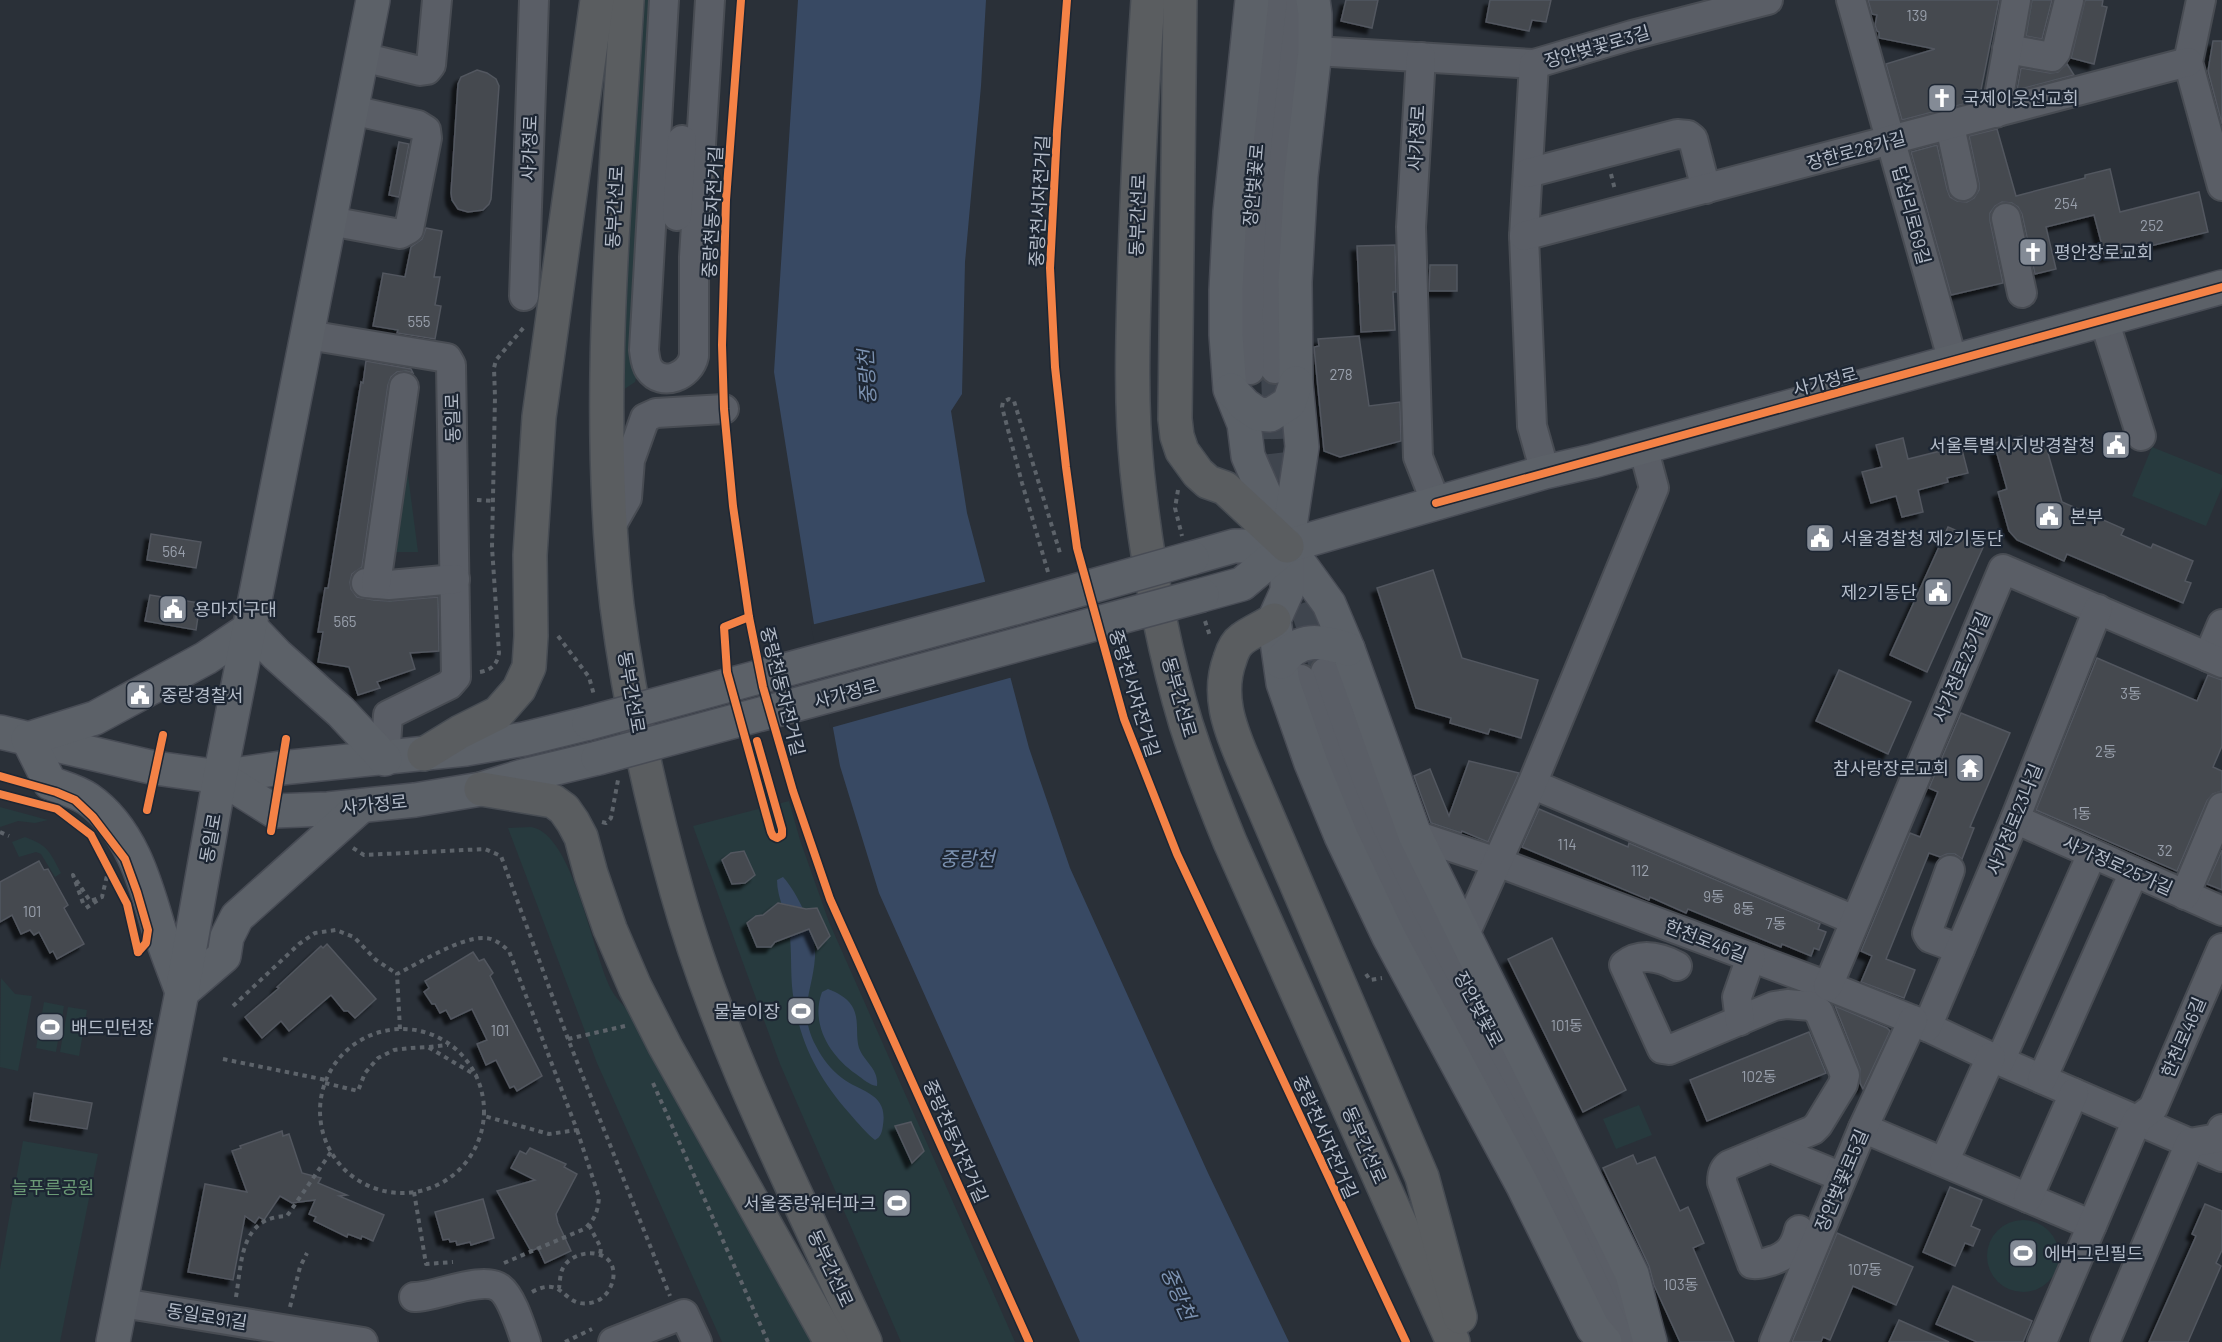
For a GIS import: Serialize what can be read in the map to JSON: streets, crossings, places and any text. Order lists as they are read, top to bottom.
{
  "streets": {
    "highway": ["동부간선로"],
    "main road": ["사가정로", "동일로"],
    "street": [
      "장안벚꽃로3길",
      "장한로28가길",
      "장안벚꽃로",
      "답십리로69길",
      "사가정로23가길",
      "사가정로23나길",
      "사가정로25가길",
      "한천로46길",
      "장안벚꽃로5길",
      "동일로91길"
    ],
    "cycle path": ["중랑천서자전거길", "중랑천동자전거길"]
  },
  "crossings": [
    ["장안벚꽃로3길", "사가정로"],
    ["사가정로", "답십리로69길"],
    ["사가정로", "동일로"],
    ["장한로28가길", "답십리로69길"],
    ["동일로", "동일로91길"],
    ["사가정로23가길", "사가정로23나길"],
    ["사가정로23가길", "한천로46길"],
    ["사가정로23나길", "사가정로25가길"],
    ["사가정로23나길", "한천로46길"],
    ["사가정로23나길", "장안벚꽃로5길"],
    ["한천로46길", "장안벚꽃로5길"]
  ],
  "water": ["중랑천"],
  "parks": ["늘푸른공원"],
  "places": {
    "church": ["국제이웃선교회", "평안장로교회"],
    "public building": [
      "서울특별시지방경찰청",
      "본부",
      "서울경찰청 제2기동단",
      "제2기동단",
      "용마지구대",
      "중랑경찰서"
    ],
    "temple": ["참사랑장로교회"],
    "sports": [
      "물놀이장",
      "배드민턴장",
      "서울중랑워터파크",
      "에버그린필드"
    ]
  },
  "house_numbers": [
    "139",
    "254",
    "252",
    "555",
    "278",
    "564",
    "565",
    "3동",
    "2동",
    "1동",
    "114",
    "32",
    "112",
    "9동",
    "8동",
    "101",
    "7동",
    "101동",
    "101",
    "102동",
    "107동",
    "103동"
  ]
}
